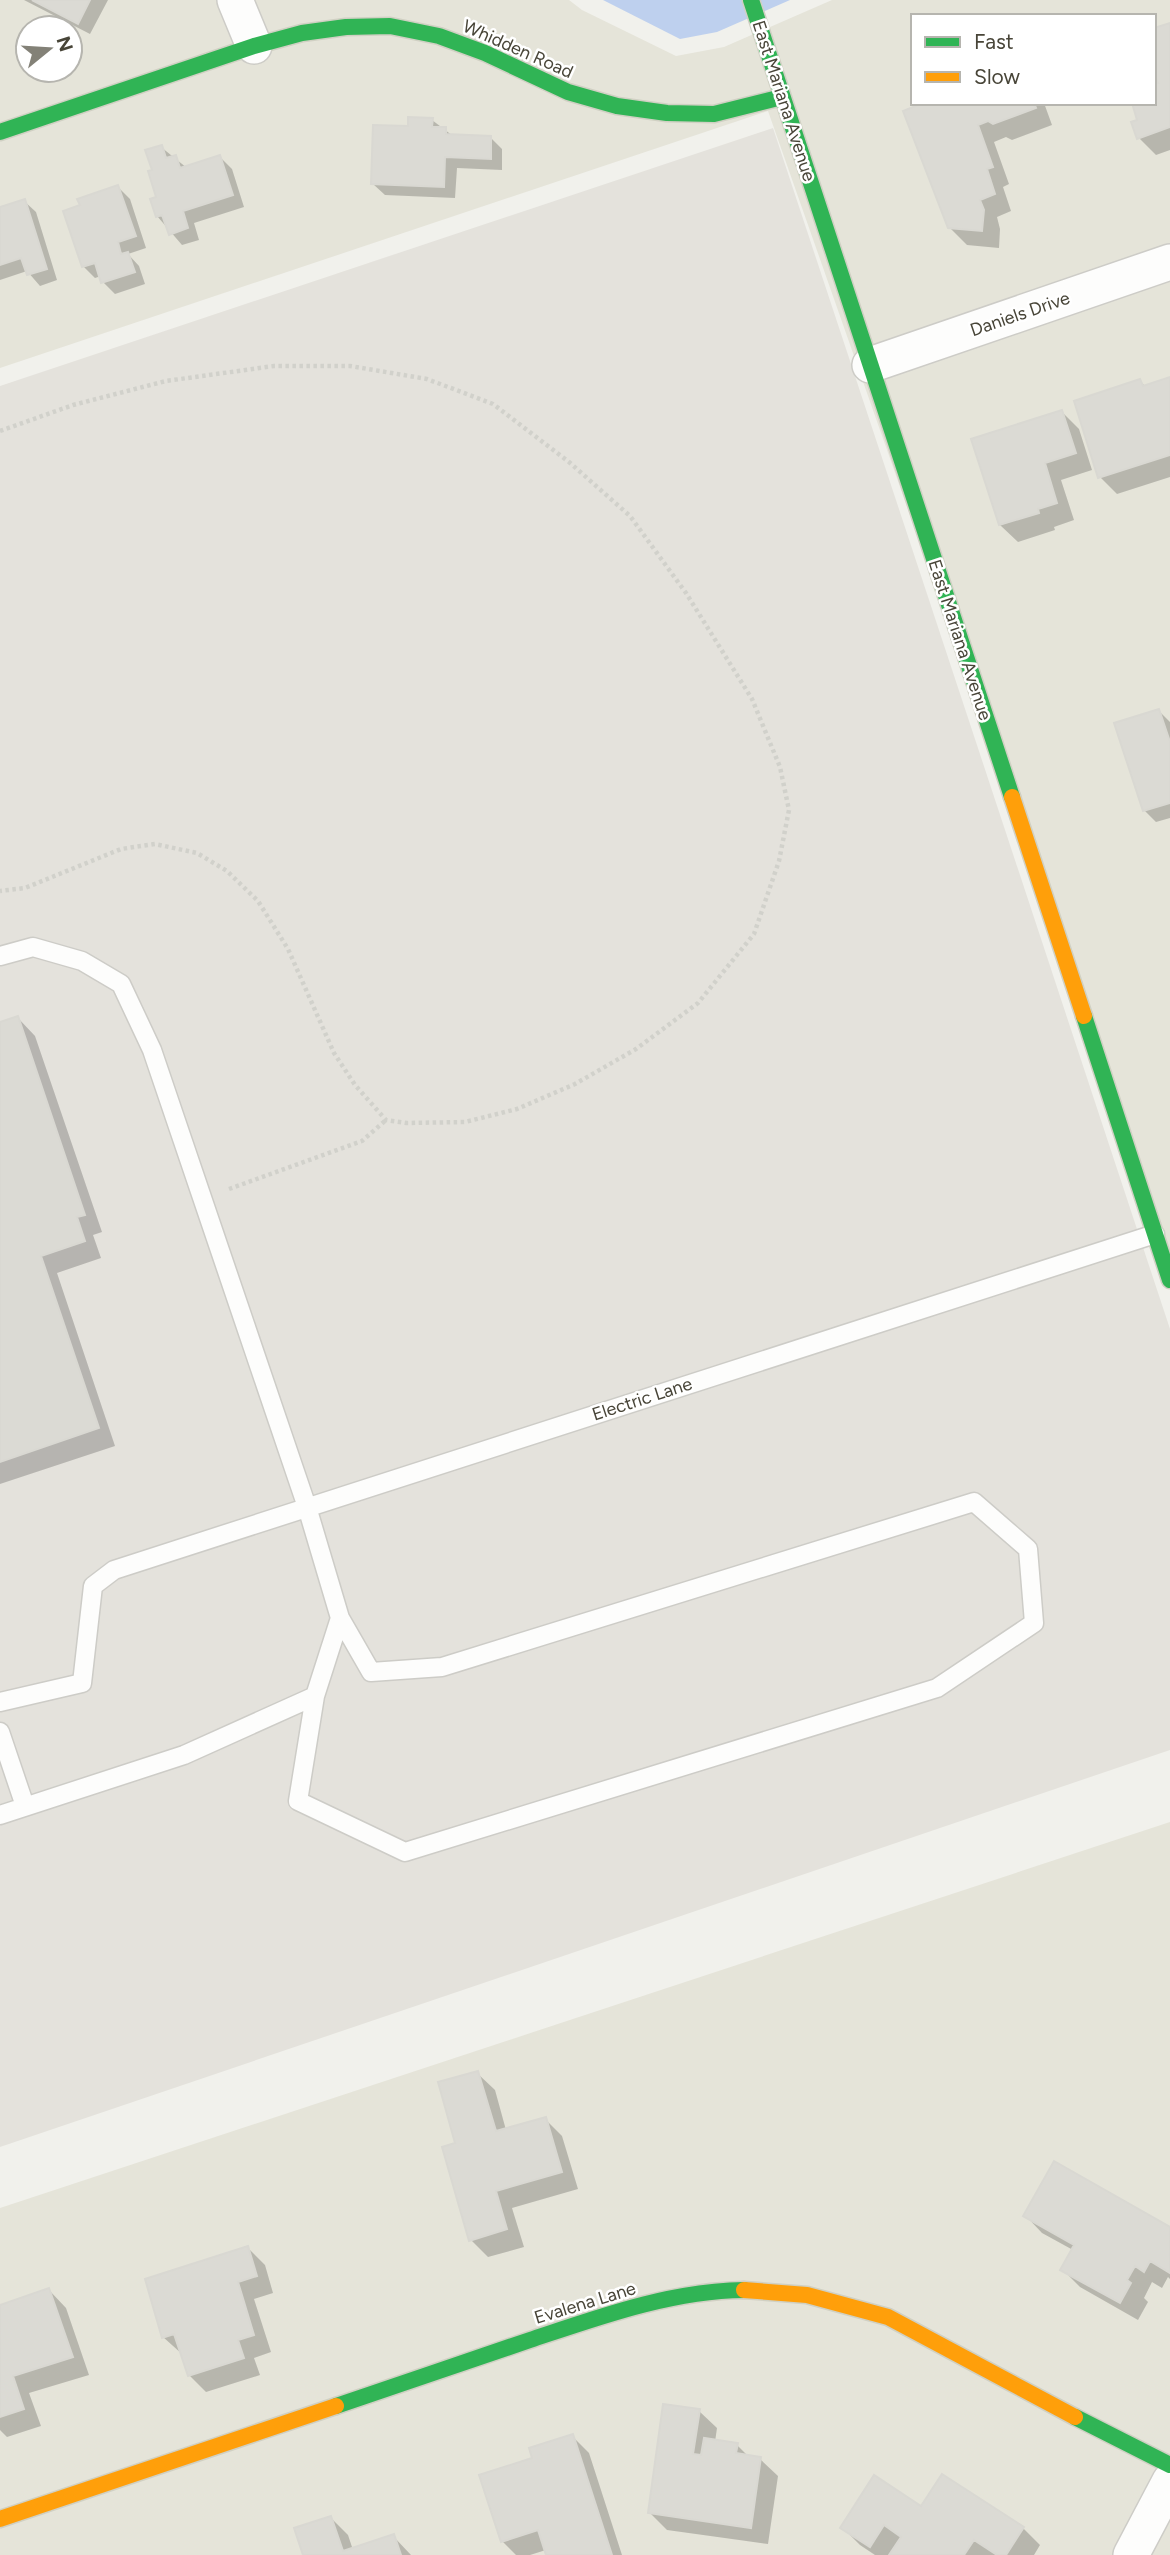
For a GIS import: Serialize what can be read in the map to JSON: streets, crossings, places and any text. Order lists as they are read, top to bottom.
{
  "streets": {
    "street": [
      "Whidden Road",
      "East Mariana Avenue",
      "Daniels Drive",
      "Evalena Lane"
    ],
    "lane": ["Electric Lane"]
  },
  "crossings": [
    ["Whidden Road", "East Mariana Avenue"],
    ["East Mariana Avenue", "Daniels Drive"],
    ["East Mariana Avenue", "Electric Lane"]
  ],
  "legend": ["Fast", "Slow"],
  "north": "right"
}
